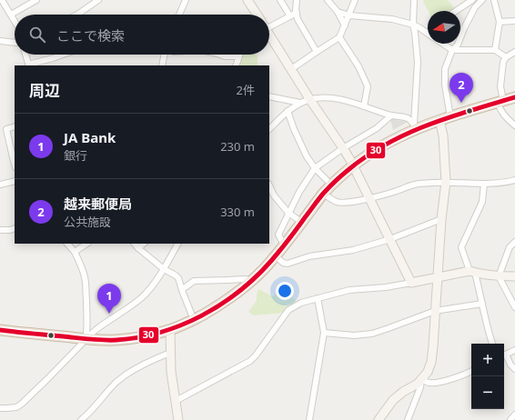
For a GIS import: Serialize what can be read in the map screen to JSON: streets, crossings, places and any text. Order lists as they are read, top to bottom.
{
  "lines": ["transit line 30"],
  "north": "left",
  "page": {
    "search": "ここで検索",
    "heading": ["周辺", "2件"],
    "pins": ["2", "1"],
    "list": [
      {
        "mark": "1",
        "name": "JA Bank",
        "note": "銀行",
        "value": "230 m"
      },
      {
        "mark": "2",
        "name": "越来郵便局",
        "note": "公共施設",
        "value": "330 m"
      }
    ],
    "map_buttons": ["+", "−"]
  }
}
